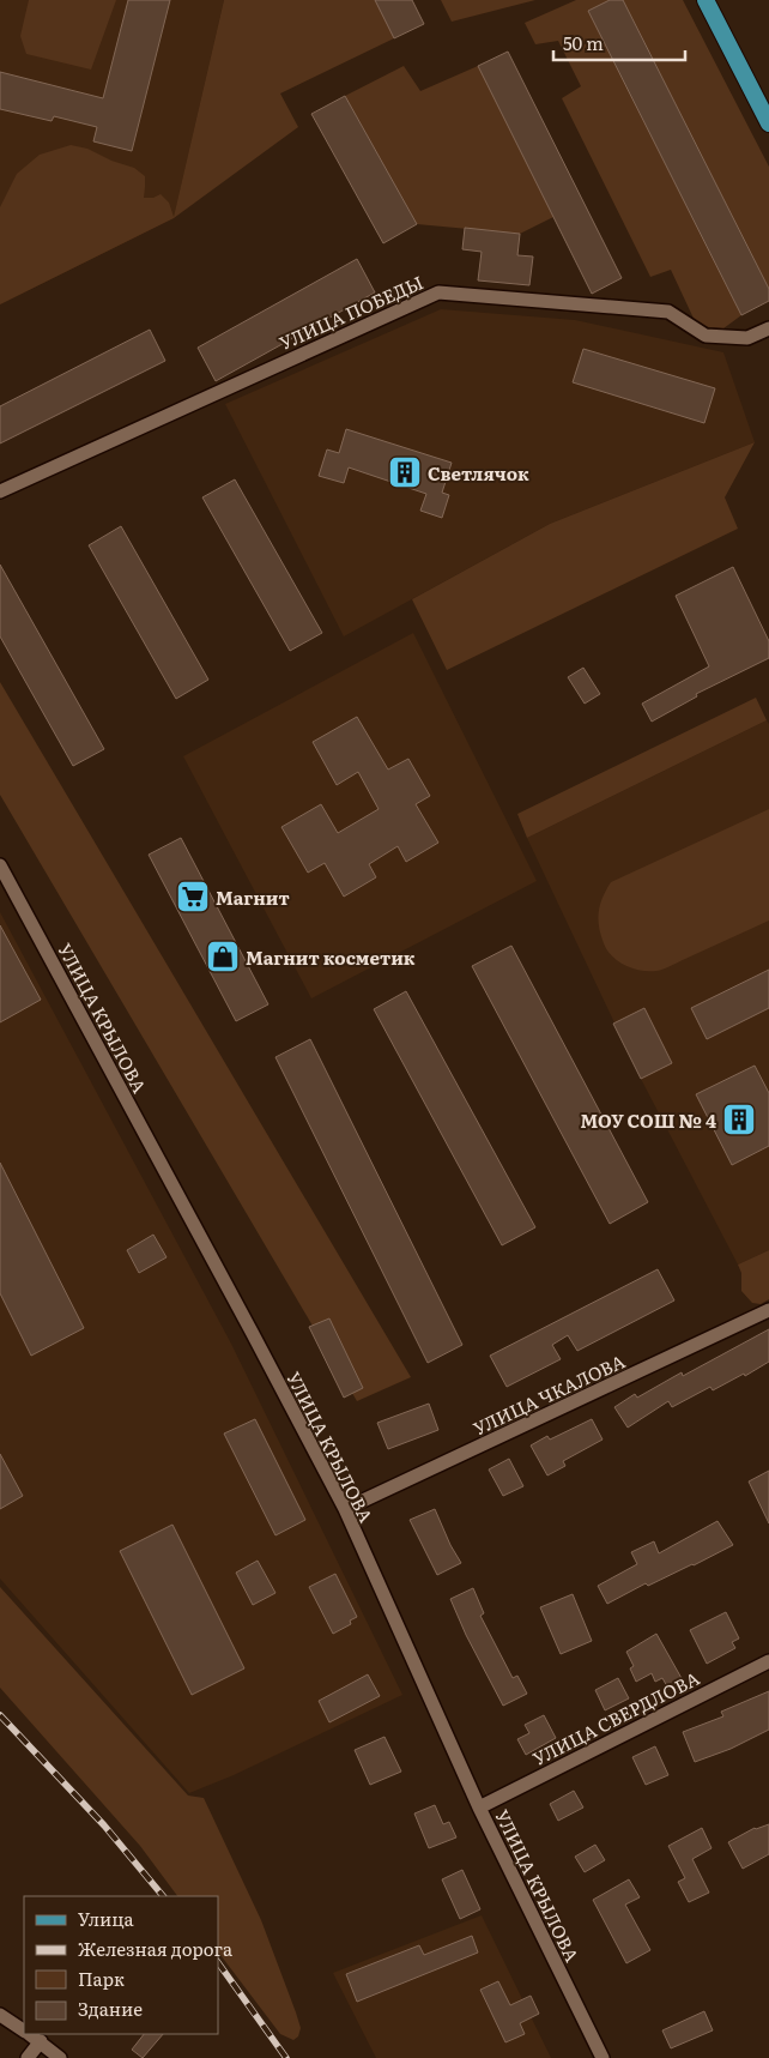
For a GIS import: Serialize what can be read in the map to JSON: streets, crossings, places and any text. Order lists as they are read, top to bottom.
{
  "streets": {
    "street": [
      "УЛИЦА ПОБЕДЫ",
      "УЛИЦА КРЫЛОВА",
      "УЛИЦА ЧКАЛОВА",
      "УЛИЦА СВЕРДЛОВА"
    ]
  },
  "crossings": [
    ["УЛИЦА КРЫЛОВА", "УЛИЦА ЧКАЛОВА"],
    ["УЛИЦА КРЫЛОВА", "УЛИЦА СВЕРДЛОВА"]
  ],
  "places": {
    "building": ["Светлячок", "МОУ СОШ № 4"],
    "supermarket": ["Магнит"],
    "shop": ["Магнит косметик"]
  },
  "legend": [
    "Улица",
    "Железная дорога",
    "Парк",
    "Здание"
  ],
  "scale_bar": "50 m"
}
